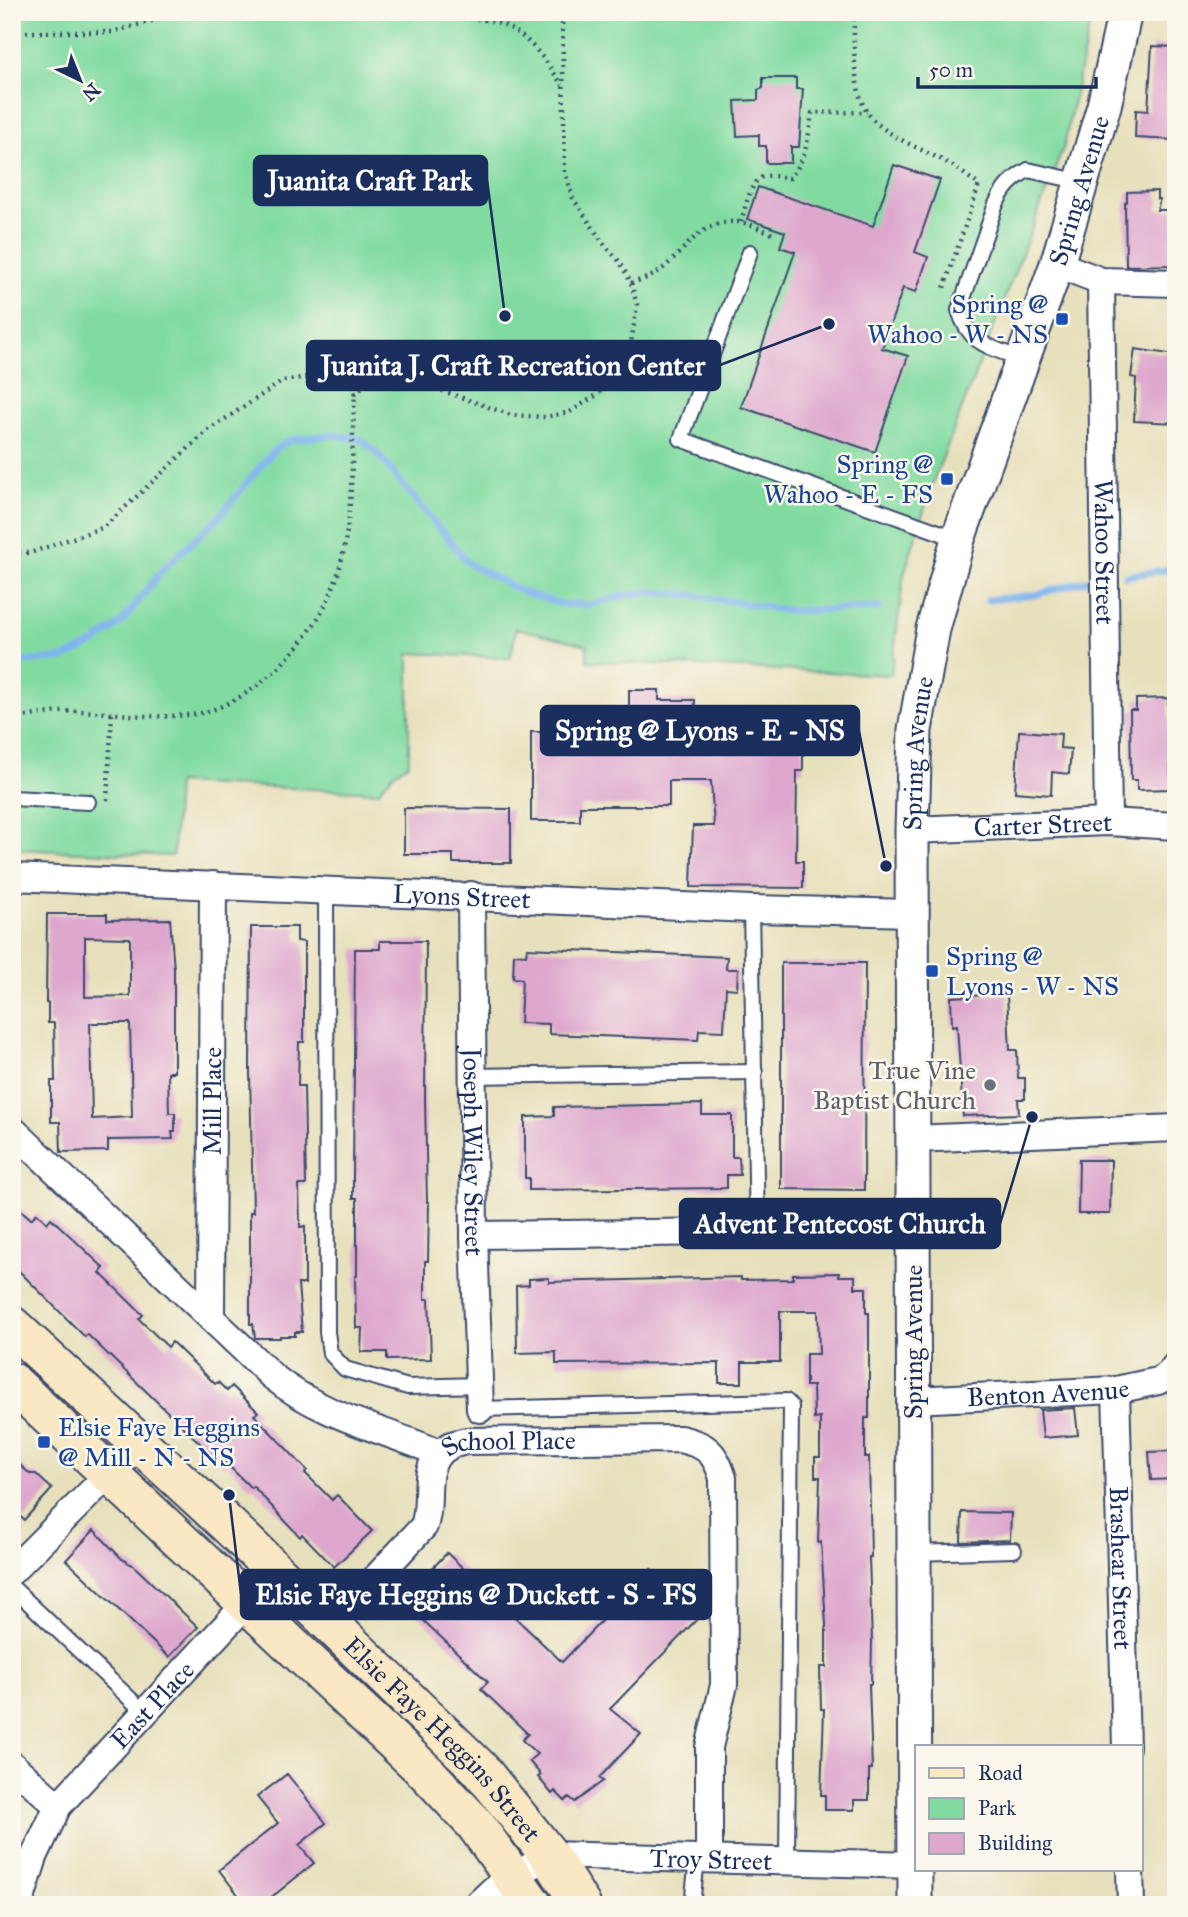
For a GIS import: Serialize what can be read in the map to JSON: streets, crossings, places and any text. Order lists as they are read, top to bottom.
{
  "streets": {
    "main road": ["Elsie Faye Heggins Street"],
    "street": [
      "Spring Avenue",
      "Wahoo Street",
      "Carter Street",
      "Lyons Street",
      "Mill Place",
      "Joseph Wiley Street",
      "Benton Avenue",
      "School Place",
      "Brashear Street",
      "East Place",
      "Troy Street"
    ]
  },
  "crossings": [
    ["Spring Avenue", "Carter Street"],
    ["Spring Avenue", "Lyons Street"],
    ["Spring Avenue", "Benton Avenue"],
    ["Spring Avenue", "Troy Street"],
    ["Wahoo Street", "Carter Street"],
    ["Lyons Street", "Mill Place"],
    ["Lyons Street", "Joseph Wiley Street"],
    ["Mill Place", "School Place"],
    ["Benton Avenue", "Brashear Street"],
    ["School Place", "Troy Street"],
    ["East Place", "Elsie Faye Heggins Street"],
    ["Elsie Faye Heggins Street", "Troy Street"]
  ],
  "places": {
    "other": [
      "Juanita Craft Park",
      "Juanita J. Craft Recreation Center",
      "Spring @ Lyons - E - NS",
      "True Vine Baptist Church",
      "Advent Pentecost Church",
      "Elsie Faye Heggins @ Duckett - S - FS"
    ],
    "transit": [
      "Spring @ Wahoo - W - NS",
      "Spring @ Wahoo - E - FS",
      "Spring @ Lyons - W - NS",
      "Elsie Faye Heggins @ Mill - N - NS"
    ]
  },
  "legend": ["Road", "Park", "Building"],
  "scale_bar": "50 m",
  "north": "bottom right"
}
